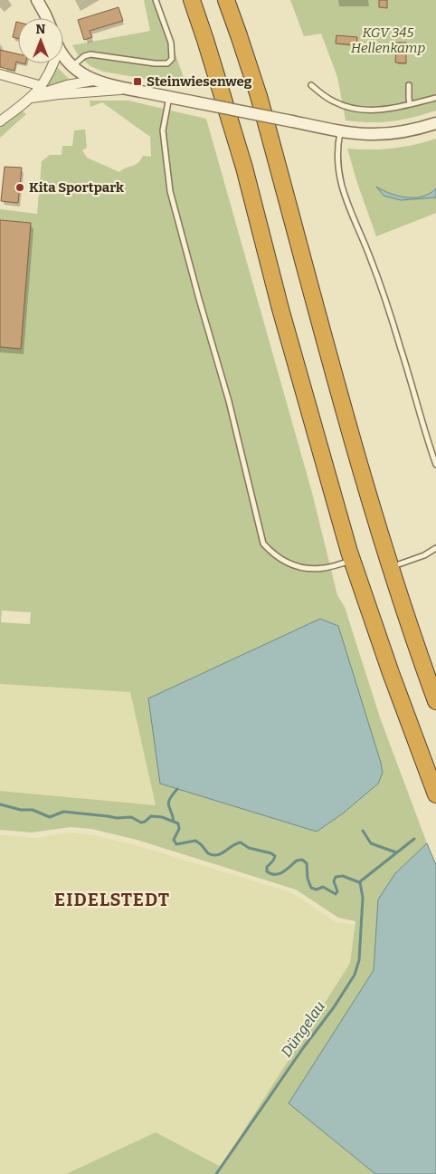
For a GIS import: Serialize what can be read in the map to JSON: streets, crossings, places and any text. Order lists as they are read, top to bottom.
{
  "districts": ["EIDELSTEDT"],
  "water": ["Düngelau"],
  "parks": ["KGV 345 Hellenkamp"],
  "places": {
    "transit": ["Steinwiesenweg"],
    "other": ["Kita Sportpark"]
  },
  "north": "top"
}
